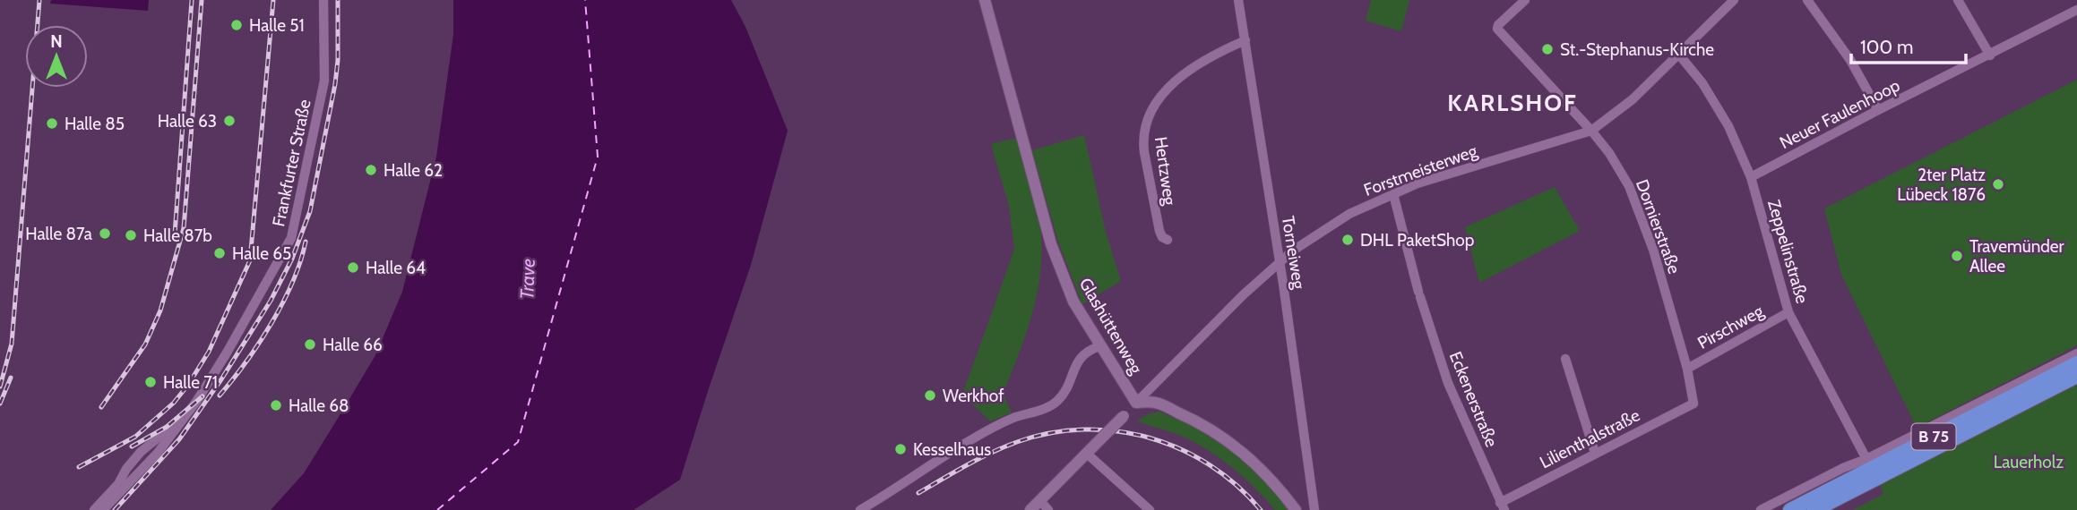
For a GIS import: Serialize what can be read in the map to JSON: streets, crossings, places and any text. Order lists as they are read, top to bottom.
{
  "streets": {
    "highway": ["B 75"],
    "street": [
      "Neuer Faulenhoop",
      "Frankfurter Straße",
      "Forstmeisterweg",
      "Hertzweg",
      "Dornierstraße",
      "Zeppelinstraße",
      "Torneiweg",
      "Glashüttenweg",
      "Pirschweg",
      "Eckenerstraße",
      "Lilienthalstraße"
    ]
  },
  "crossings": [
    ["Neuer Faulenhoop", "Zeppelinstraße"],
    ["Forstmeisterweg", "Dornierstraße"],
    ["Forstmeisterweg", "Zeppelinstraße"],
    ["Forstmeisterweg", "Torneiweg"],
    ["Forstmeisterweg", "Glashüttenweg"],
    ["Forstmeisterweg", "Eckenerstraße"],
    ["Hertzweg", "Torneiweg"],
    ["Dornierstraße", "Pirschweg"],
    ["Dornierstraße", "Lilienthalstraße"],
    ["Zeppelinstraße", "Pirschweg"],
    ["Eckenerstraße", "Lilienthalstraße"]
  ],
  "districts": ["KARLSHOF"],
  "water": ["Trave"],
  "parks": ["Lauerholz"],
  "places": [
    "Halle 51",
    "St.-Stephanus-Kirche",
    "Halle 63",
    "Halle 85",
    "Halle 62",
    "2ter Platz Lübeck 1876",
    "Halle 87a",
    "Halle 87b",
    "DHL PaketShop",
    "Halle 65",
    "Travemünder Allee",
    "Halle 64",
    "Halle 66",
    "Halle 71",
    "Werkhof",
    "Halle 68",
    "Kesselhaus"
  ],
  "scale_bar": "100 m",
  "north": "top"
}
